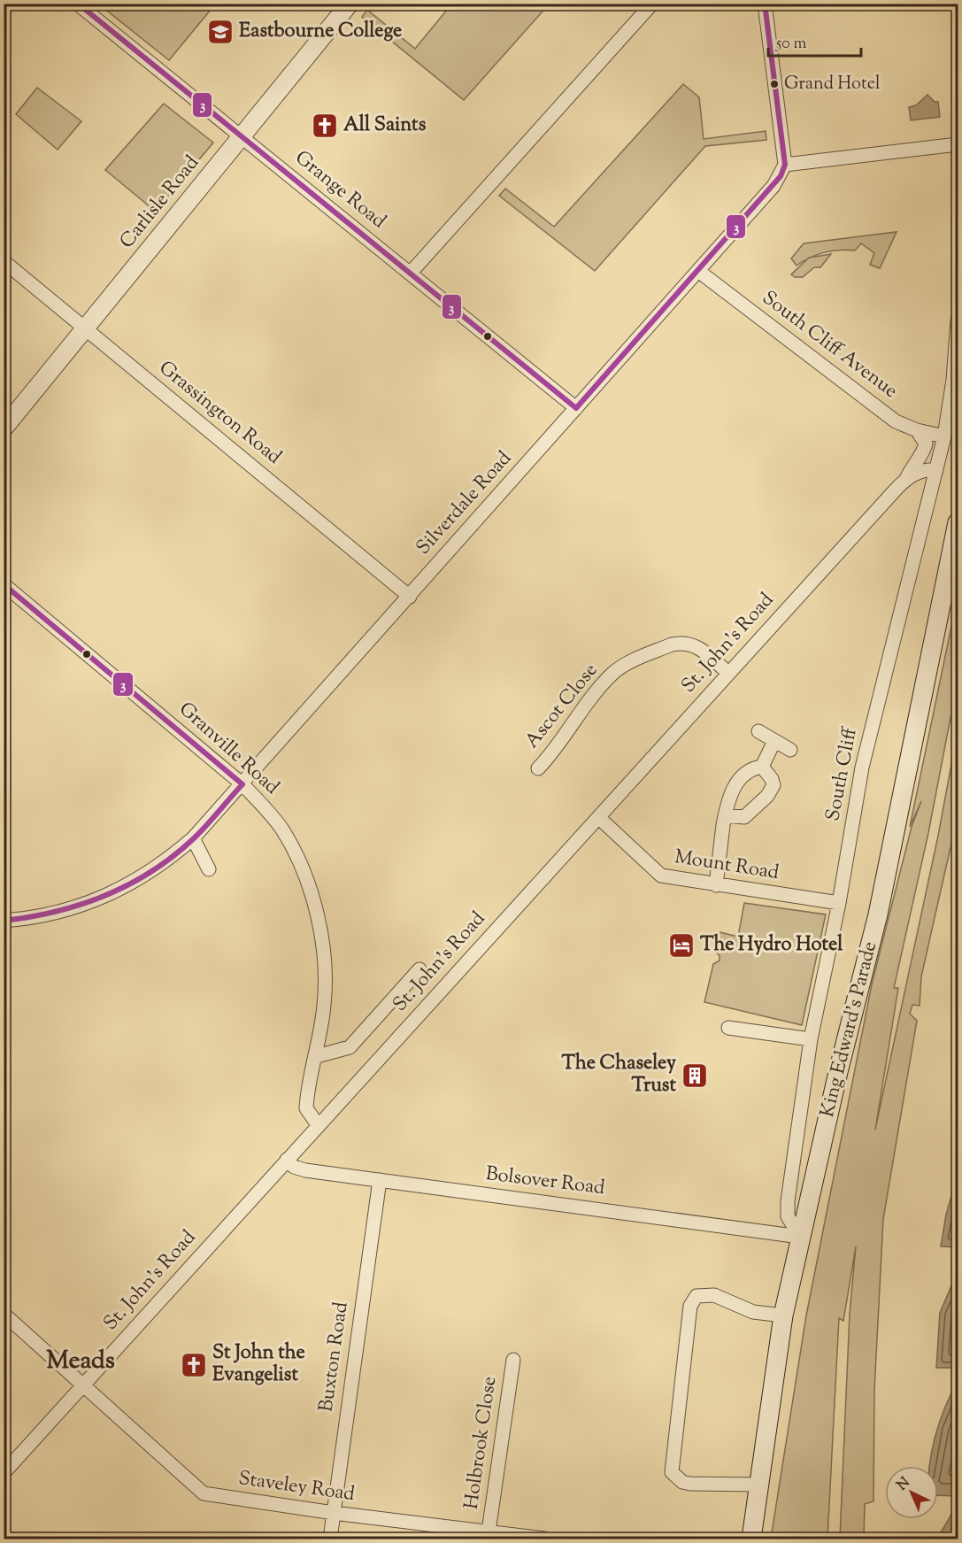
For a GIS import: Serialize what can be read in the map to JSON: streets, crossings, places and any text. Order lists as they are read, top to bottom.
{
  "streets": {
    "main road": ["King Edward's Parade"],
    "street": [
      "Grange Road",
      "Carlisle Road",
      "South Cliff Avenue",
      "Grassington Road",
      "Silverdale Road",
      "St. John's Road",
      "Ascot Close",
      "Granville Road",
      "South Cliff",
      "Mount Road",
      "Bolsover Road",
      "Buxton Road",
      "Holbrook Close",
      "Staveley Road"
    ]
  },
  "crossings": [
    ["Grange Road", "Carlisle Road"],
    ["Grange Road", "Silverdale Road"],
    ["Carlisle Road", "Grassington Road"],
    ["South Cliff Avenue", "Silverdale Road"],
    ["South Cliff Avenue", "St. John's Road"],
    ["South Cliff Avenue", "South Cliff"],
    ["Grassington Road", "Silverdale Road"],
    ["Silverdale Road", "Granville Road"],
    ["St. John's Road", "Ascot Close"],
    ["St. John's Road", "Granville Road"],
    ["St. John's Road", "South Cliff"],
    ["St. John's Road", "Mount Road"],
    ["St. John's Road", "Bolsover Road"],
    ["St. John's Road", "Staveley Road"],
    ["South Cliff", "Mount Road"],
    ["South Cliff", "King Edward's Parade"],
    ["South Cliff", "Bolsover Road"],
    ["King Edward's Parade", "Bolsover Road"],
    ["Bolsover Road", "Buxton Road"],
    ["Buxton Road", "Staveley Road"],
    ["Holbrook Close", "Staveley Road"]
  ],
  "districts": ["Meads"],
  "places": {
    "school or university": ["Eastbourne College"],
    "other": ["Grand Hotel"],
    "church": ["All Saints", "St John the Evangelist"],
    "hotel": ["The Hydro Hotel"],
    "building": ["The Chaseley Trust"]
  },
  "lines": ["transit line 3"],
  "scale_bar": "50 m",
  "north": "top left"
}
